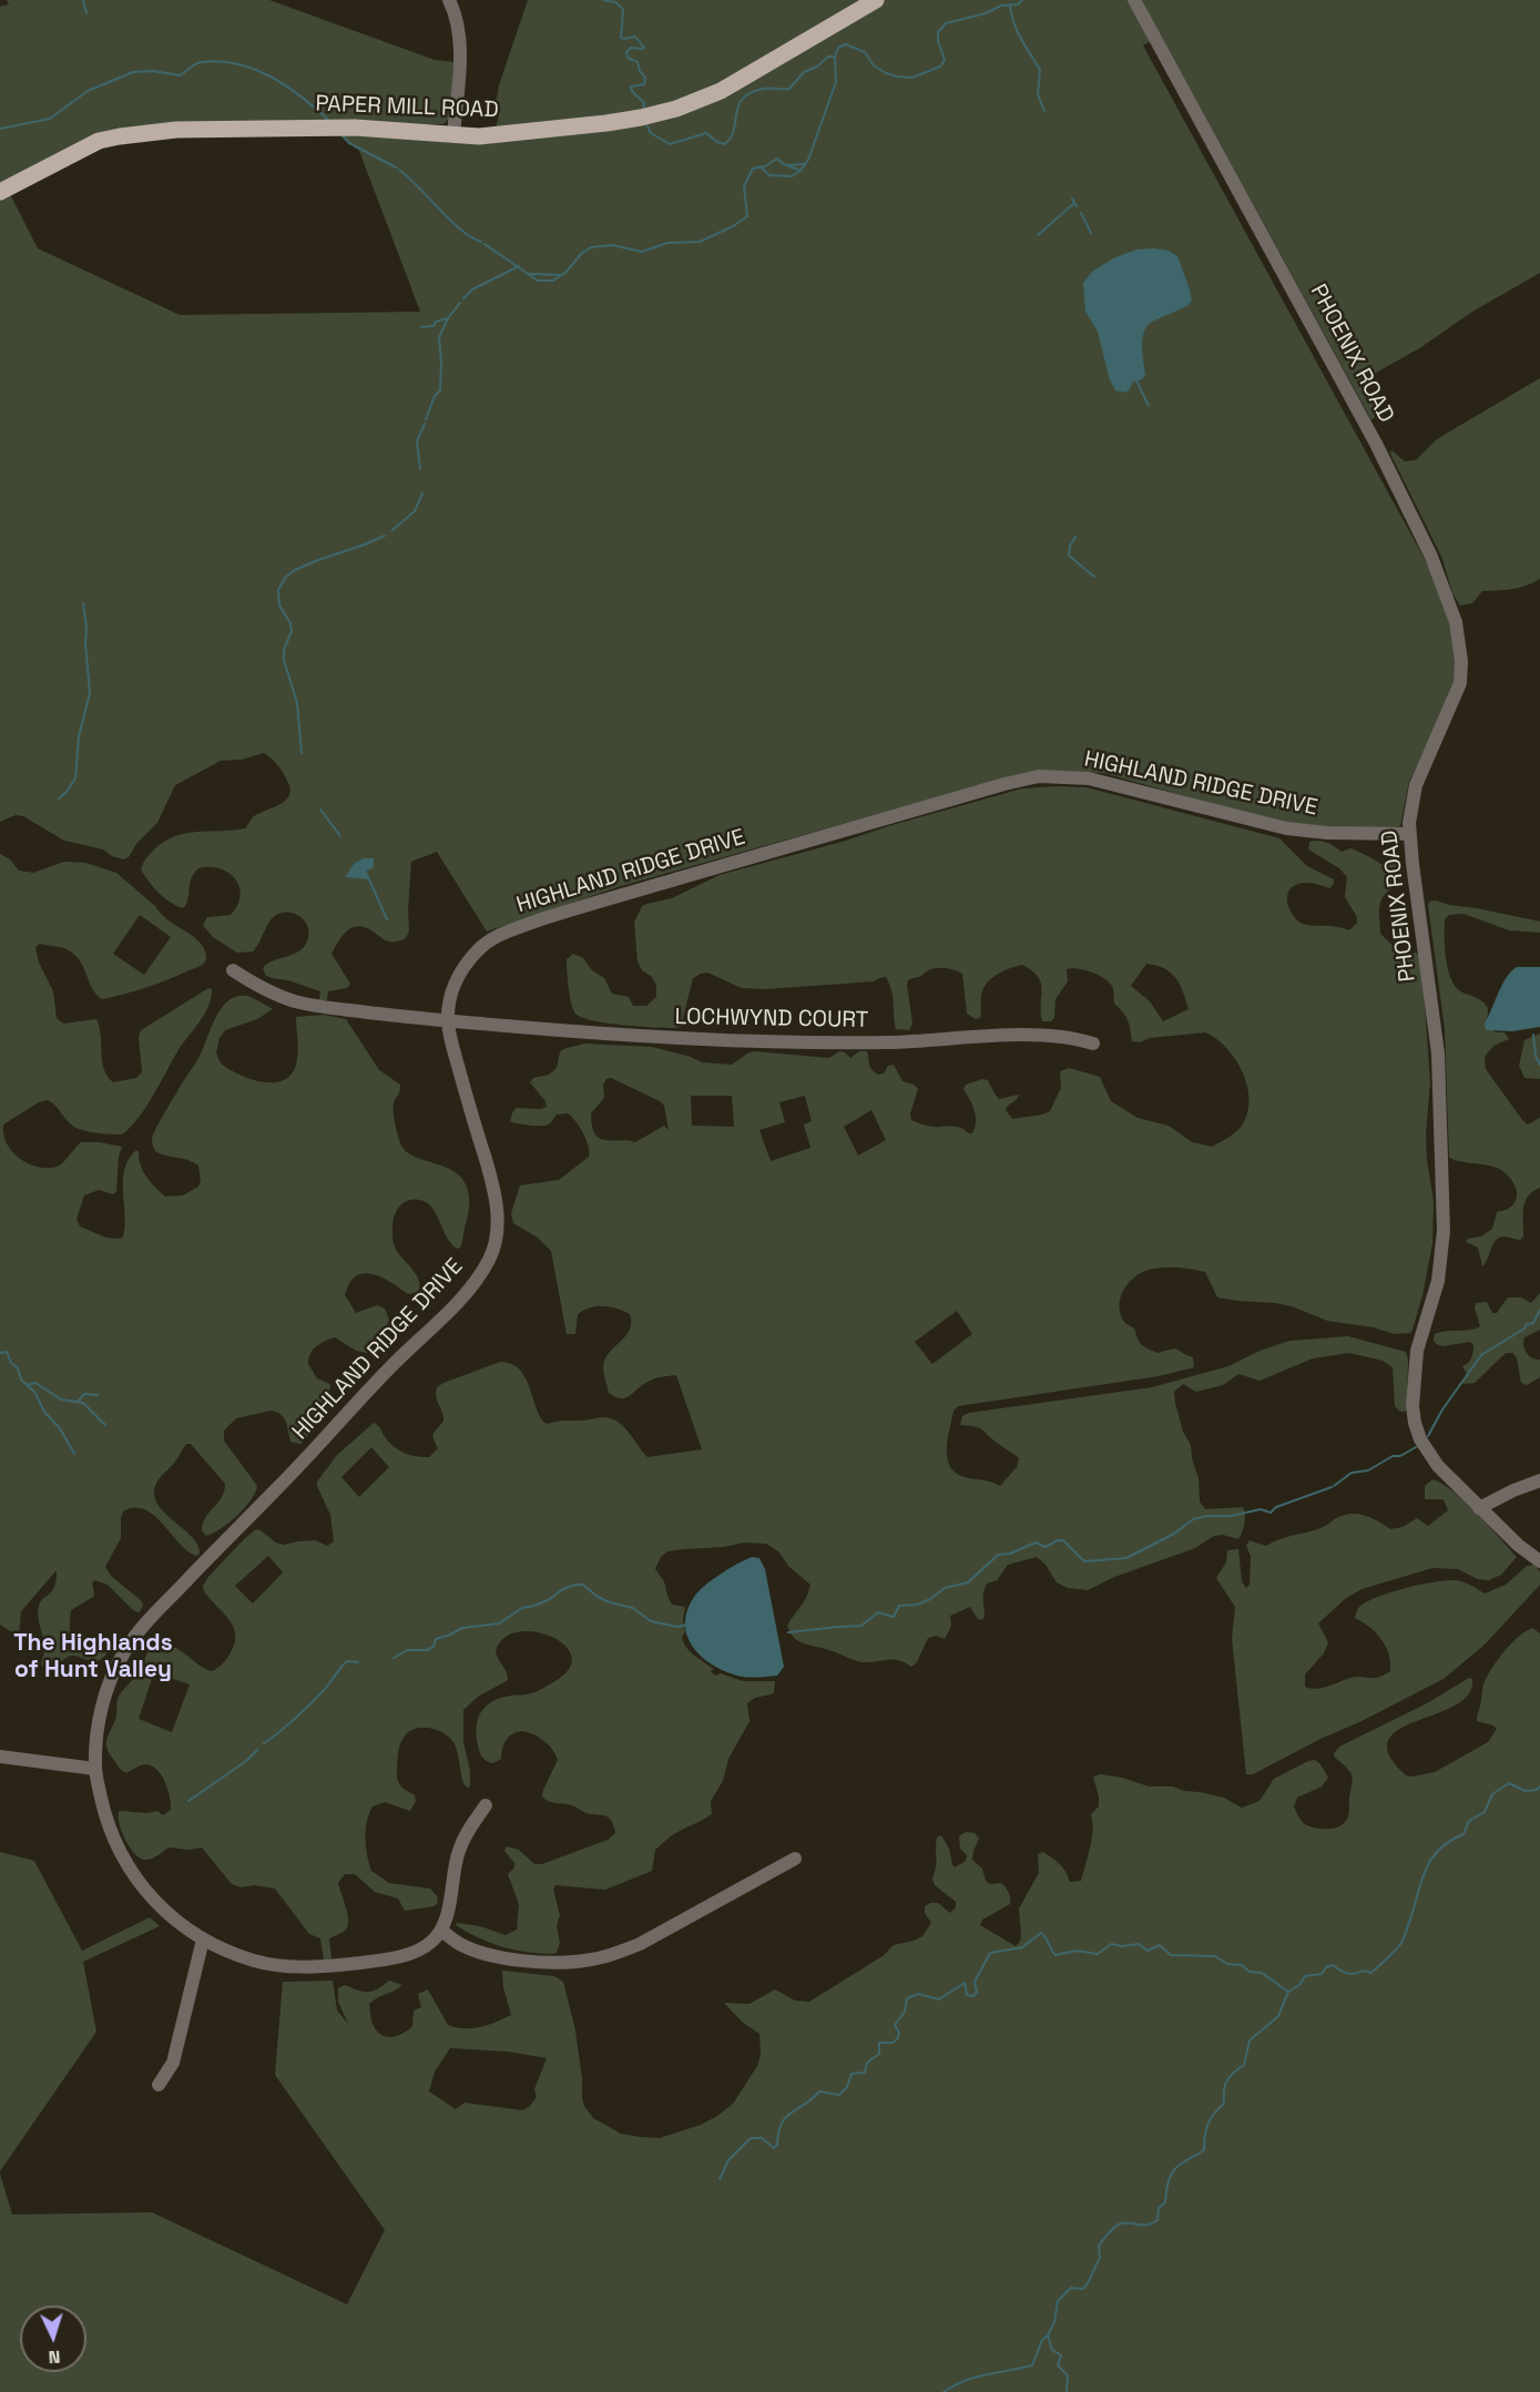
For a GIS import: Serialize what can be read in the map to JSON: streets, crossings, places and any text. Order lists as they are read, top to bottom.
{
  "streets": {
    "main road": ["PAPER MILL ROAD"],
    "street": ["PHOENIX ROAD", "HIGHLAND RIDGE DRIVE", "LOCHWYND COURT"]
  },
  "crossings": [
    ["PHOENIX ROAD", "HIGHLAND RIDGE DRIVE"],
    ["HIGHLAND RIDGE DRIVE", "LOCHWYND COURT"]
  ],
  "districts": ["The Highlands of Hunt Valley"],
  "north": "bottom"
}
